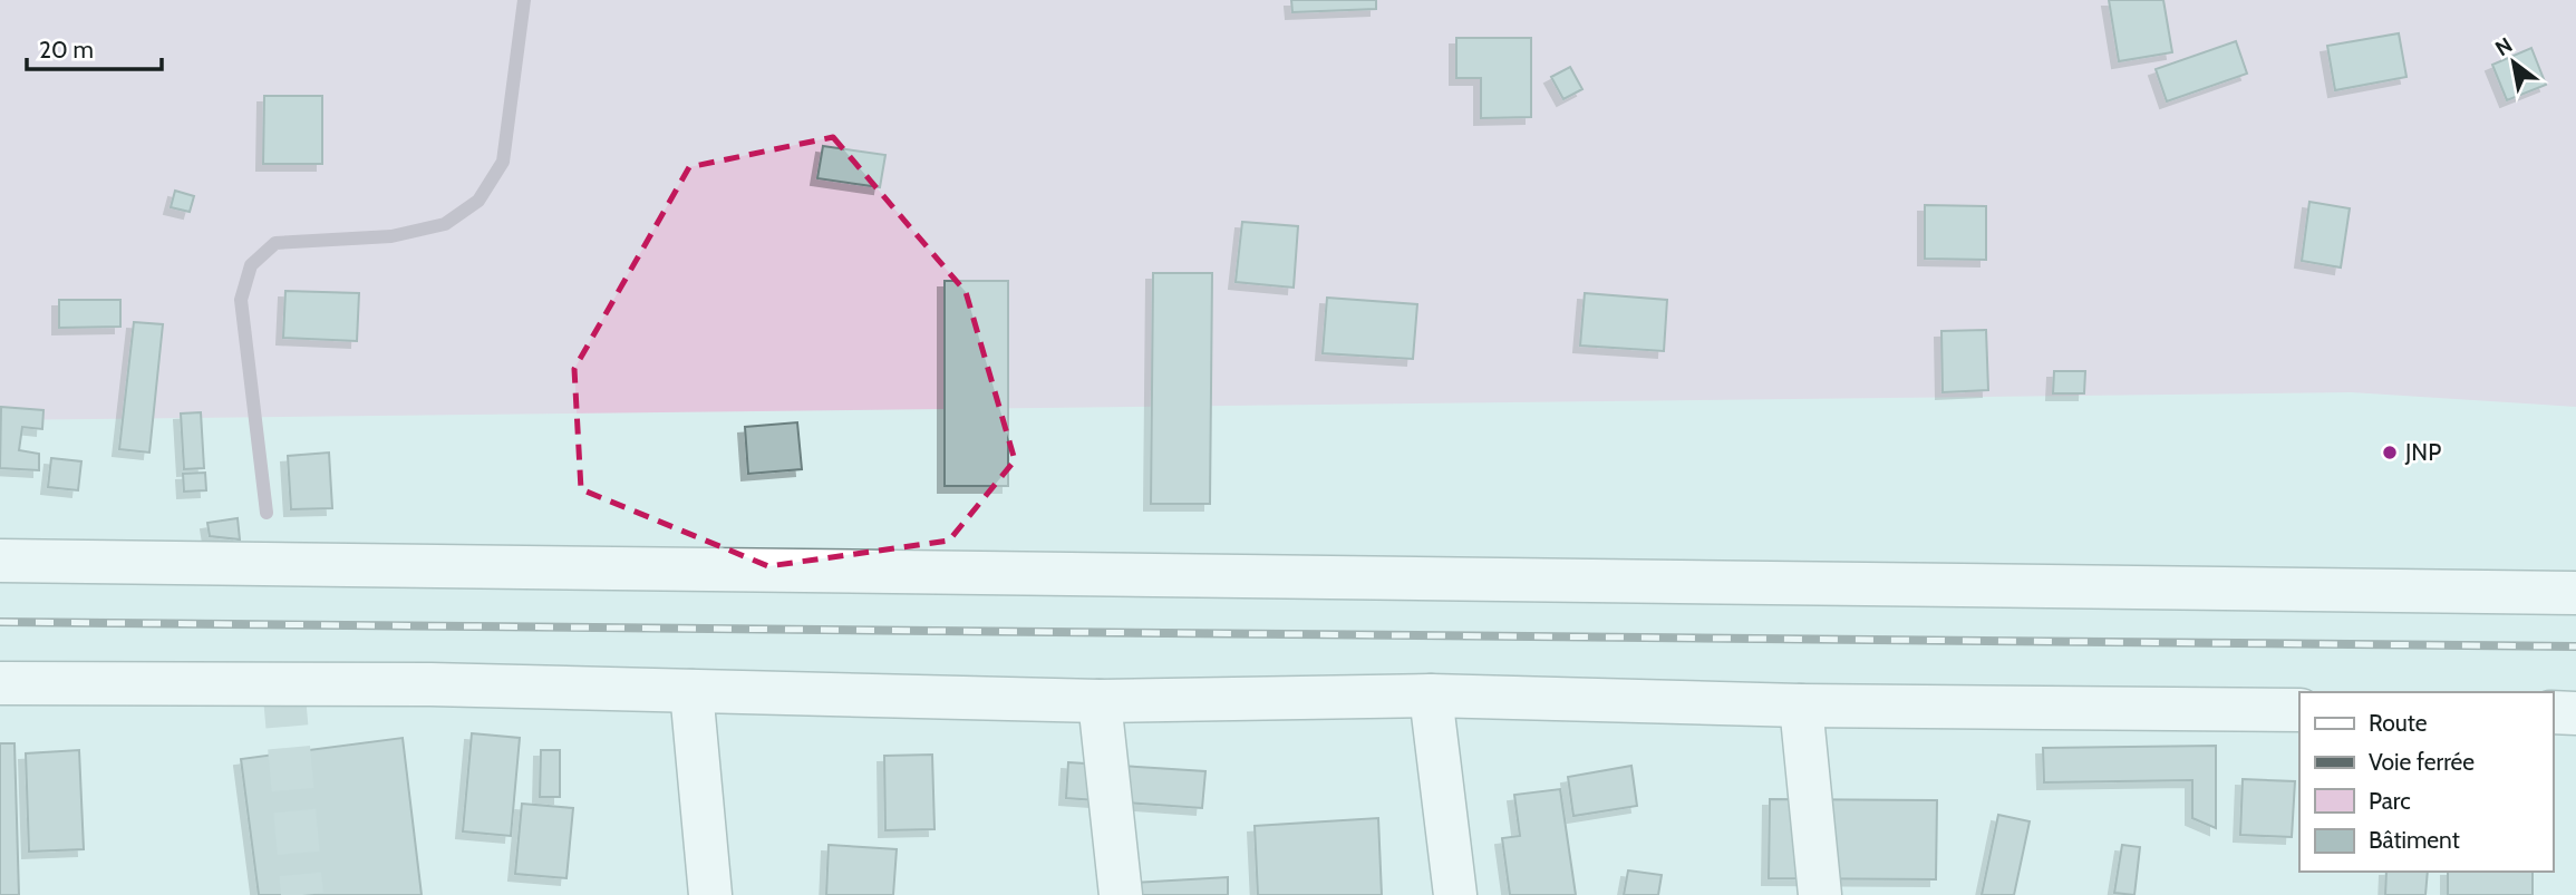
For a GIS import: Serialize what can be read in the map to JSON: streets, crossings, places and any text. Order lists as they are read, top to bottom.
{
  "places": ["JNP"],
  "legend": [
    "Route",
    "Voie ferrée",
    "Parc",
    "Bâtiment"
  ],
  "scale_bar": "20 m",
  "north": "top left"
}
